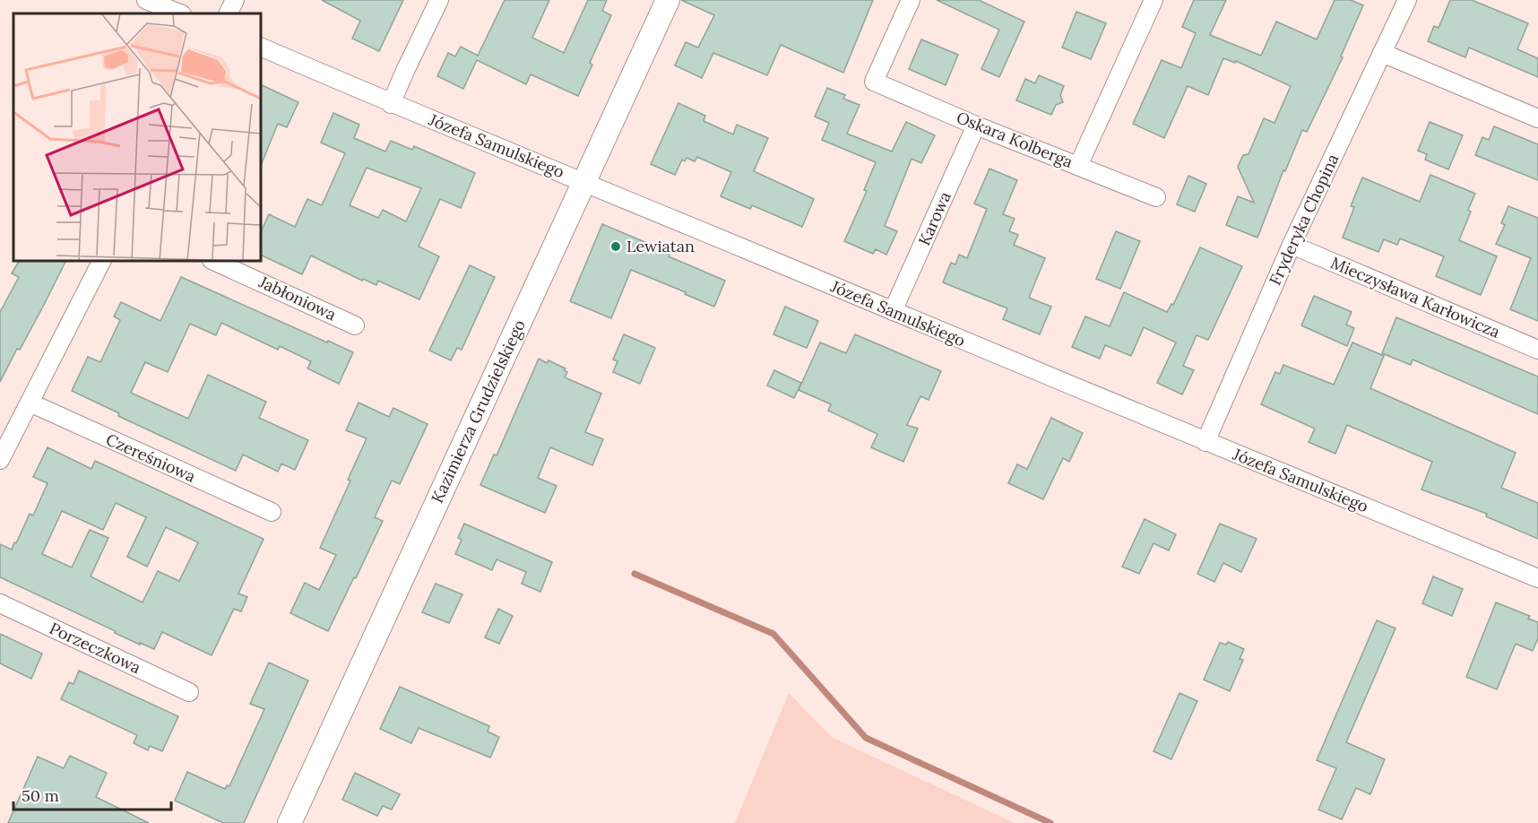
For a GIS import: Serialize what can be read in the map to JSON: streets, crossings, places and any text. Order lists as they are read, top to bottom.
{
  "streets": {
    "street": [
      "Oskara Kolberga",
      "Józefa Samulskiego",
      "Karowa",
      "Fryderyka Chopina",
      "Mieczysława Karłowicza",
      "Jabłoniowa",
      "Kazimierza Grudzielskiego",
      "Czereśniowa",
      "Porzeczkowa"
    ]
  },
  "crossings": [
    ["Oskara Kolberga", "Karowa"],
    ["Józefa Samulskiego", "Karowa"],
    ["Józefa Samulskiego", "Fryderyka Chopina"],
    ["Józefa Samulskiego", "Kazimierza Grudzielskiego"],
    ["Fryderyka Chopina", "Mieczysława Karłowicza"]
  ],
  "places": ["Lewiatan"],
  "scale_bar": "50 m"
}
